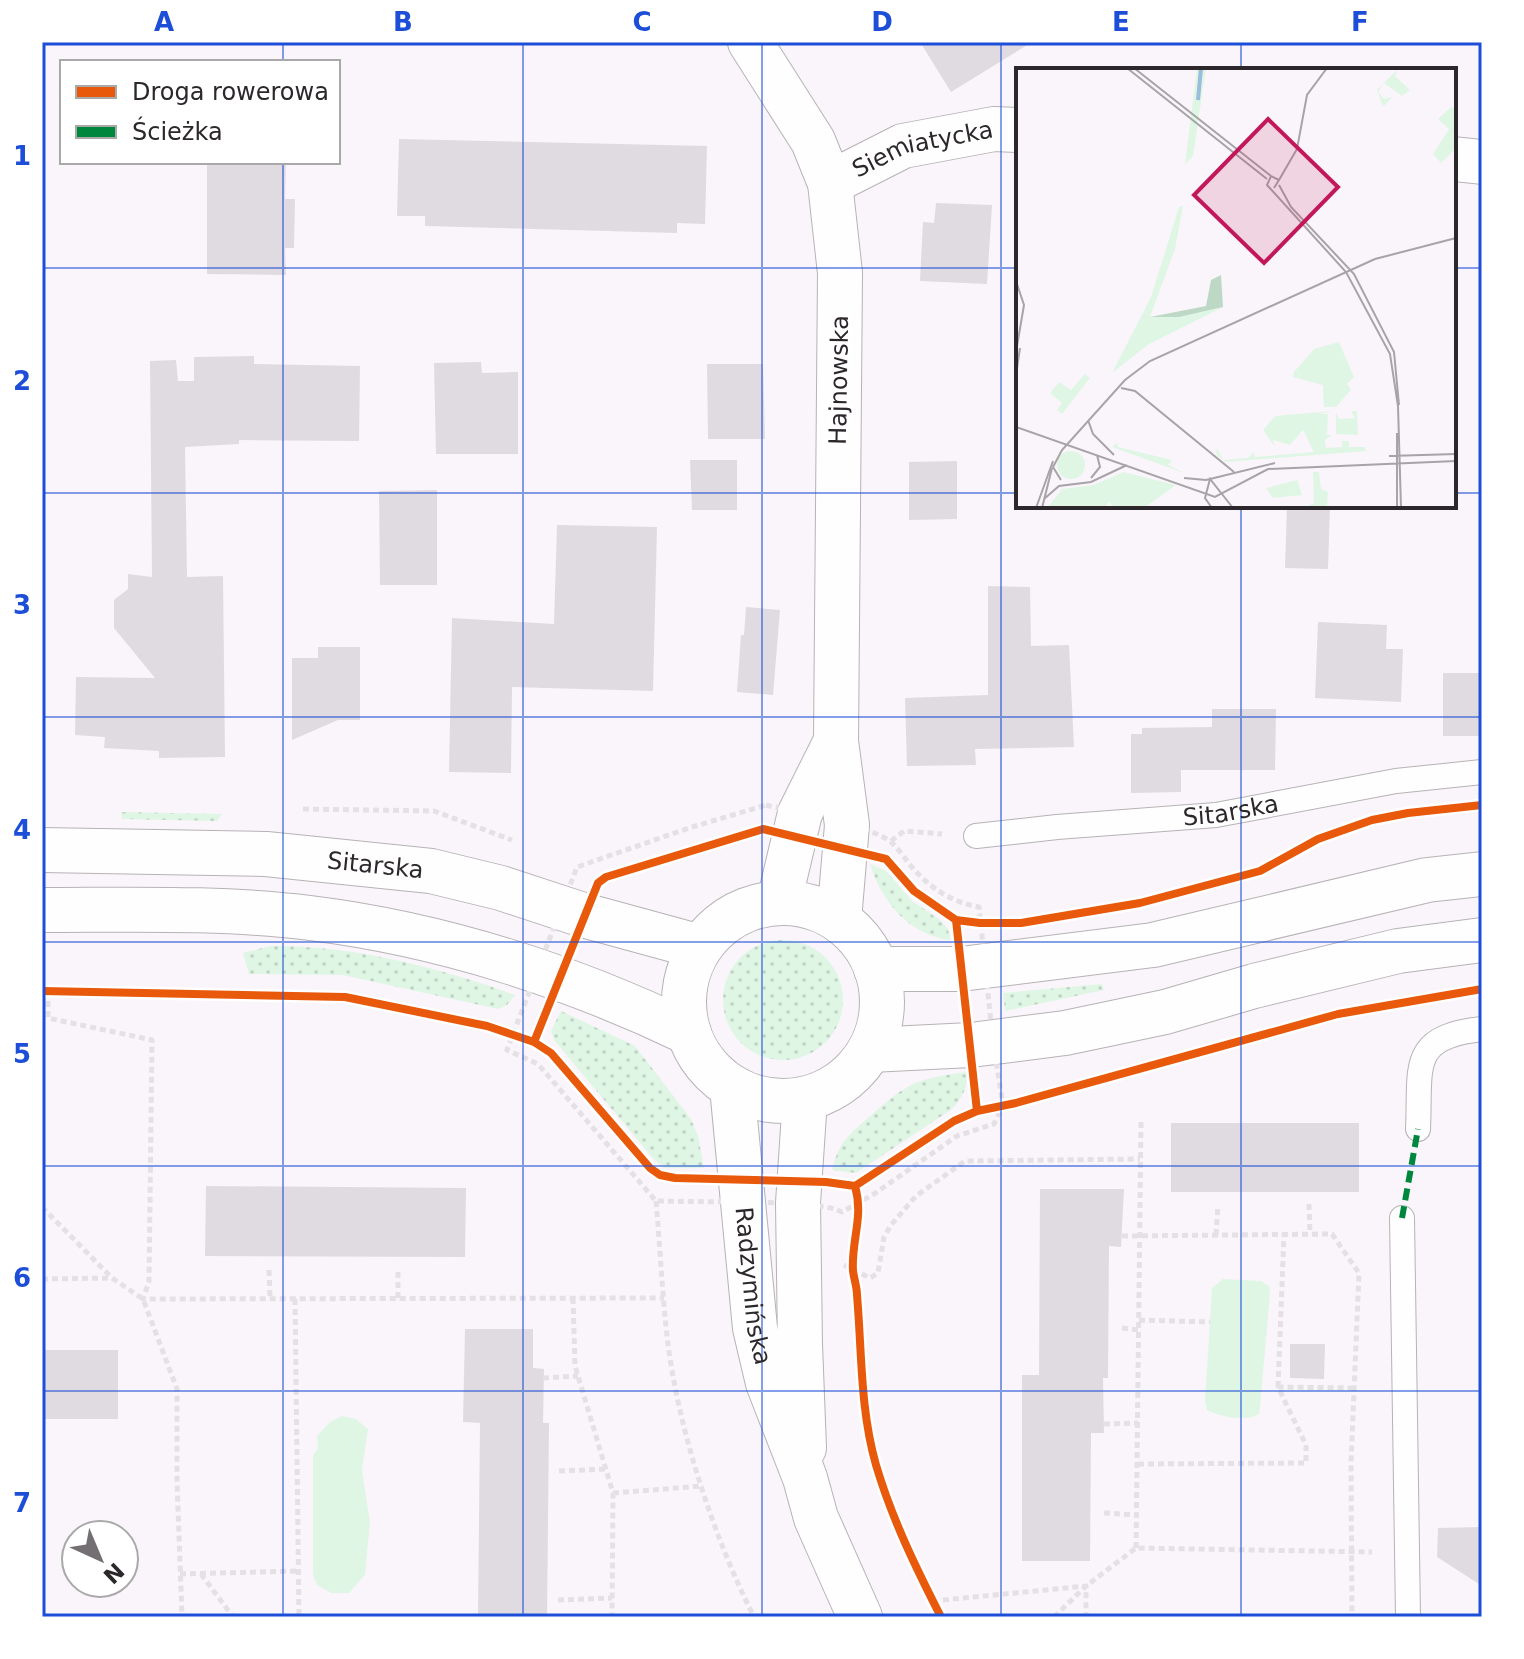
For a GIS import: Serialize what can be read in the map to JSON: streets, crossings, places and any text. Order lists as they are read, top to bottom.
{
  "streets": {
    "street": [
      "Siemiatycka",
      "Hajnowska",
      "Sitarska",
      "Radzymińska"
    ]
  },
  "crossings": [
    ["Siemiatycka", "Hajnowska"],
    ["Hajnowska", "Sitarska"],
    ["Hajnowska", "Radzymińska"],
    ["Sitarska", "Radzymińska"]
  ],
  "legend": ["Droga rowerowa", "Ścieżka"],
  "north": "bottom right",
  "grid": {
    "columns": [
      "A",
      "B",
      "C",
      "D",
      "E",
      "F"
    ],
    "rows": [
      "1",
      "2",
      "3",
      "4",
      "5",
      "6",
      "7"
    ]
  }
}
